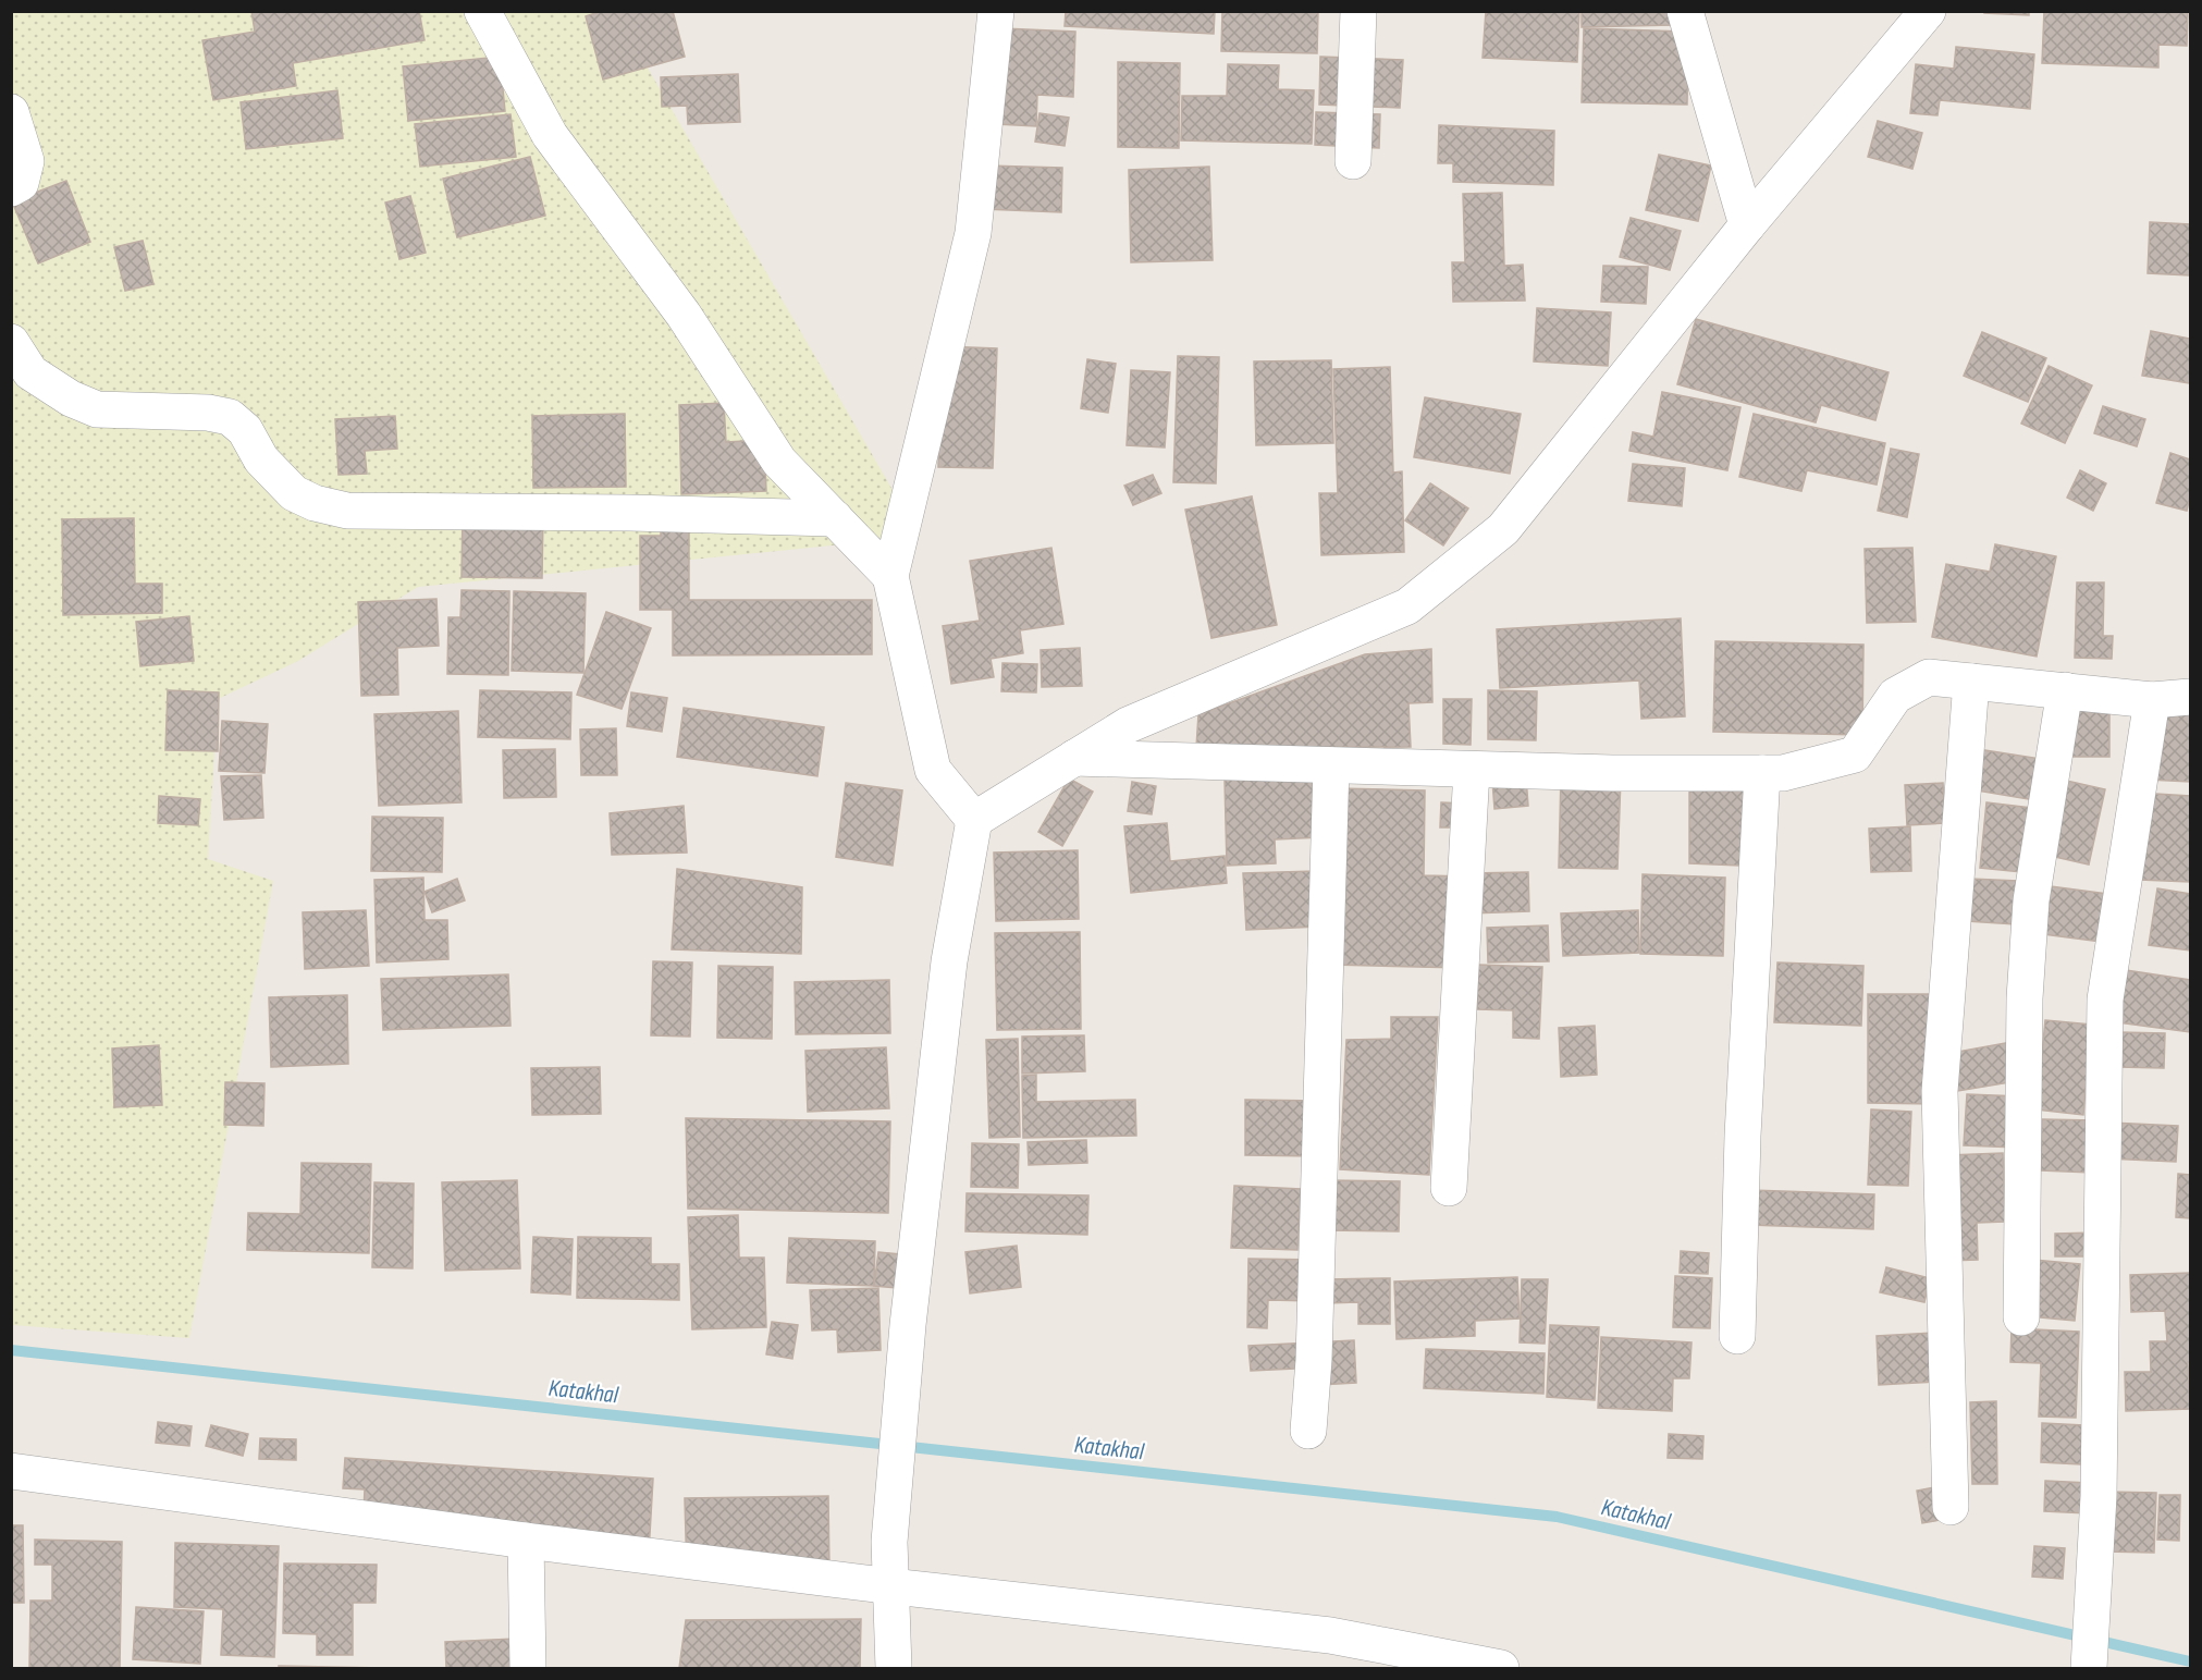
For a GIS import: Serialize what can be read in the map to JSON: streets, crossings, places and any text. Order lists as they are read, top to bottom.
{
  "water": ["Katakhal"]
}
